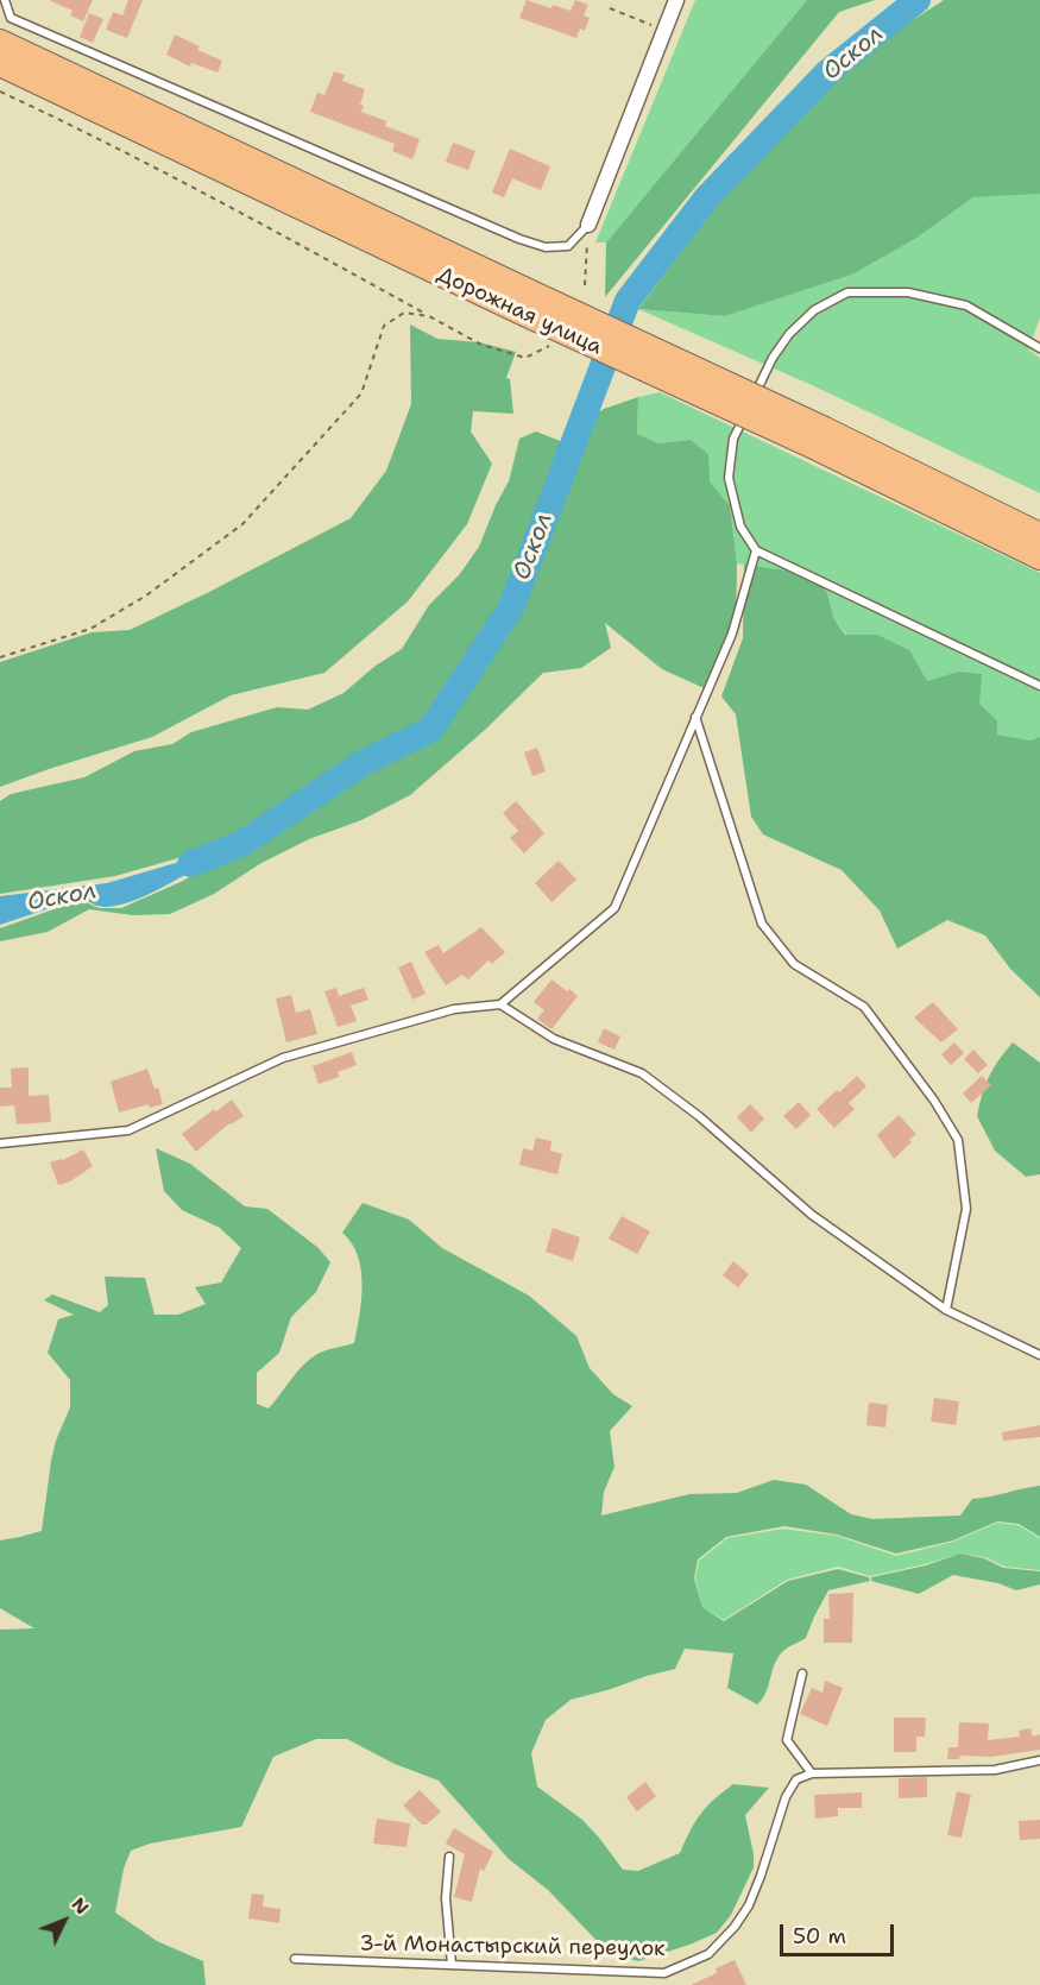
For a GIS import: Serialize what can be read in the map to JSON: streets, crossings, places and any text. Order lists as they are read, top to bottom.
{
  "streets": {
    "main road": ["Дорожная улица"],
    "lane": ["3-й Монастырский переулок"]
  },
  "water": ["Оскол"],
  "scale_bar": "50 m",
  "north": "top right"
}
